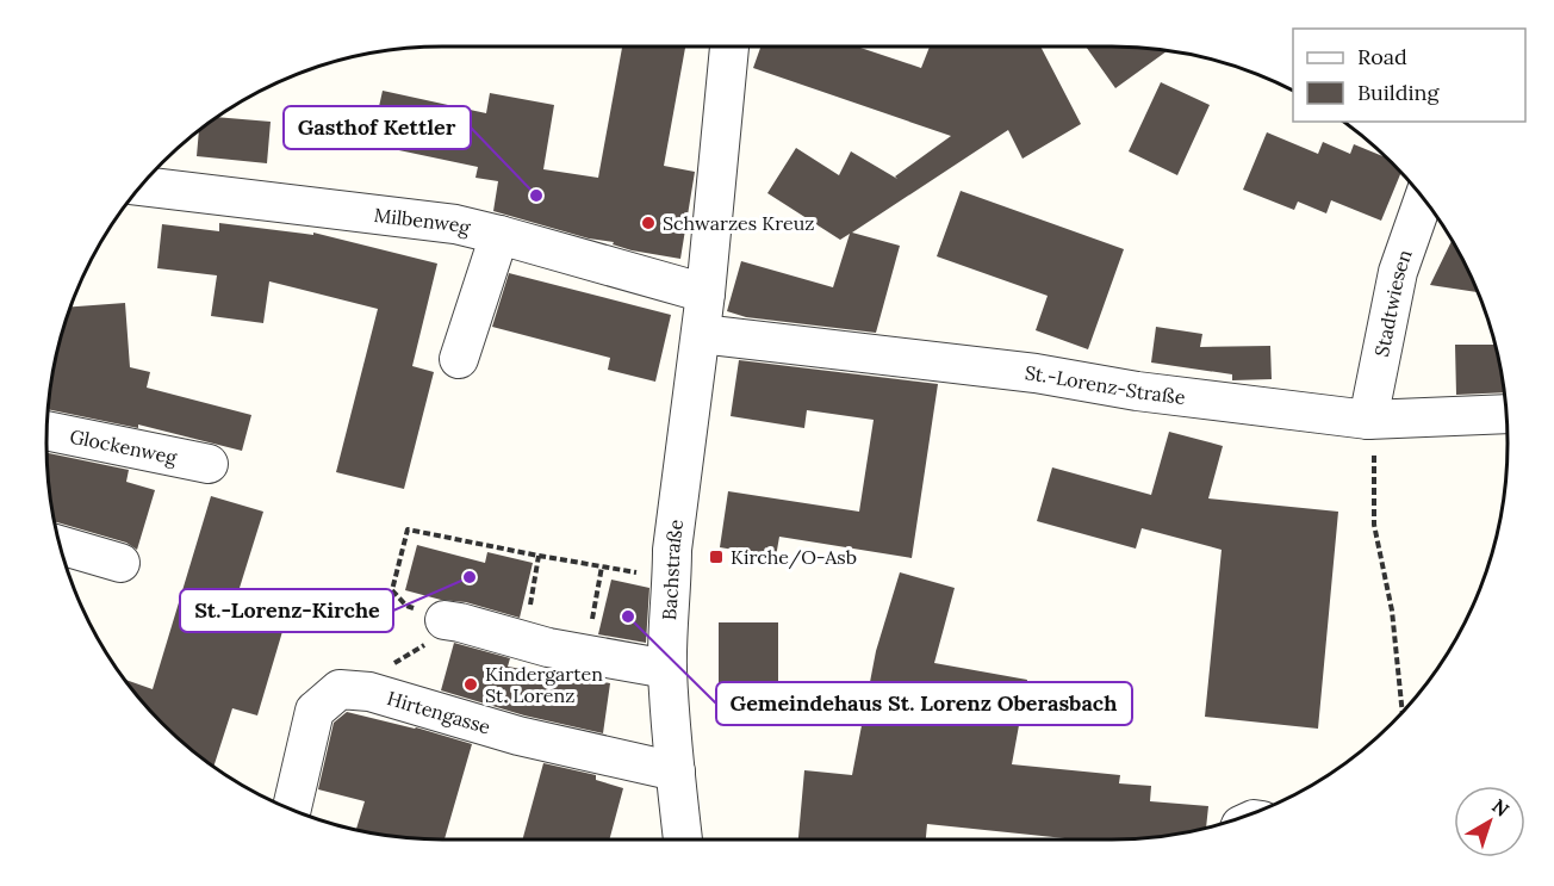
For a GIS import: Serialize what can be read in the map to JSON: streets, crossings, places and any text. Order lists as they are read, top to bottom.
{
  "streets": {
    "street": [
      "Milbenweg",
      "Stadtwiesen",
      "St.-Lorenz-Straße",
      "Glockenweg",
      "Bachstraße",
      "Hirtengasse"
    ]
  },
  "crossings": [
    ["Milbenweg", "Bachstraße"],
    ["Stadtwiesen", "St.-Lorenz-Straße"],
    ["St.-Lorenz-Straße", "Bachstraße"],
    ["Bachstraße", "Hirtengasse"]
  ],
  "places": {
    "other": [
      "Gasthof Kettler",
      "Schwarzes Kreuz",
      "St.-Lorenz-Kirche",
      "Gemeindehaus St. Lorenz Oberasbach",
      "Kindergarten St. Lorenz"
    ],
    "transit": ["Kirche/O-Asb"]
  },
  "legend": ["Road", "Building"],
  "north": "top right"
}
